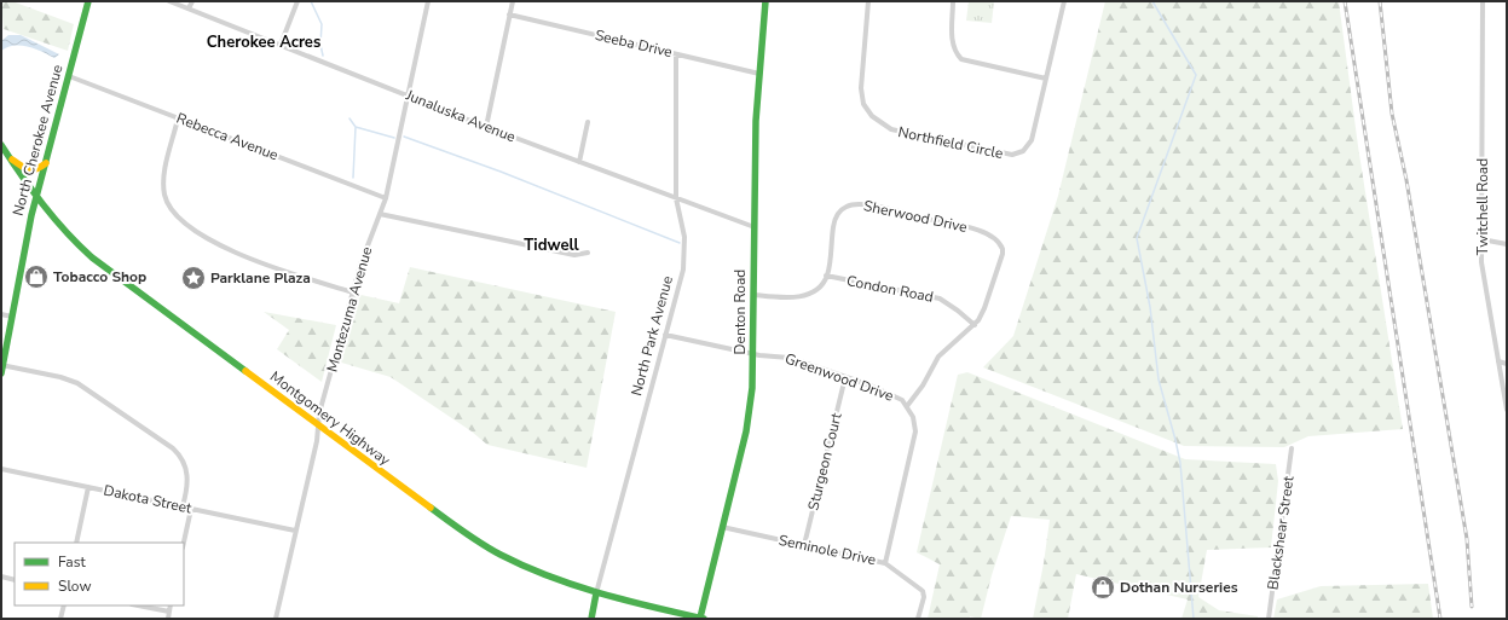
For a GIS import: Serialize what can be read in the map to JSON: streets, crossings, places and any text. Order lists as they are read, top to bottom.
{
  "streets": {
    "street": [
      "Seeba Drive",
      "Junaluska Avenue",
      "Rebecca Avenue",
      "North Cherokee Avenue",
      "Northfield Circle",
      "Twitchell Road",
      "Sherwood Drive",
      "Condon Road",
      "Montezuma Avenue",
      "Denton Road",
      "North Park Avenue",
      "Greenwood Drive",
      "Montgomery Highway",
      "Sturgeon Court",
      "Dakota Street",
      "Blackshear Street",
      "Seminole Drive"
    ]
  },
  "crossings": [
    ["Seeba Drive", "Denton Road"],
    ["Seeba Drive", "North Park Avenue"],
    ["Junaluska Avenue", "Montezuma Avenue"],
    ["Junaluska Avenue", "Denton Road"],
    ["Junaluska Avenue", "North Park Avenue"],
    ["Rebecca Avenue", "North Cherokee Avenue"],
    ["Rebecca Avenue", "Montezuma Avenue"],
    ["North Cherokee Avenue", "Montgomery Highway"],
    ["Sherwood Drive", "Condon Road"],
    ["Sherwood Drive", "Greenwood Drive"],
    ["Montezuma Avenue", "Montgomery Highway"],
    ["Montezuma Avenue", "Dakota Street"],
    ["Denton Road", "Greenwood Drive"],
    ["Denton Road", "Montgomery Highway"],
    ["Denton Road", "Seminole Drive"],
    ["North Park Avenue", "Greenwood Drive"],
    ["North Park Avenue", "Montgomery Highway"],
    ["Greenwood Drive", "Sturgeon Court"],
    ["Greenwood Drive", "Seminole Drive"],
    ["Sturgeon Court", "Seminole Drive"]
  ],
  "districts": ["Cherokee Acres", "Tidwell"],
  "places": {
    "shop": ["Tobacco Shop", "Dothan Nurseries"],
    "place": ["Parklane Plaza"]
  },
  "legend": ["Fast", "Slow"]
}
